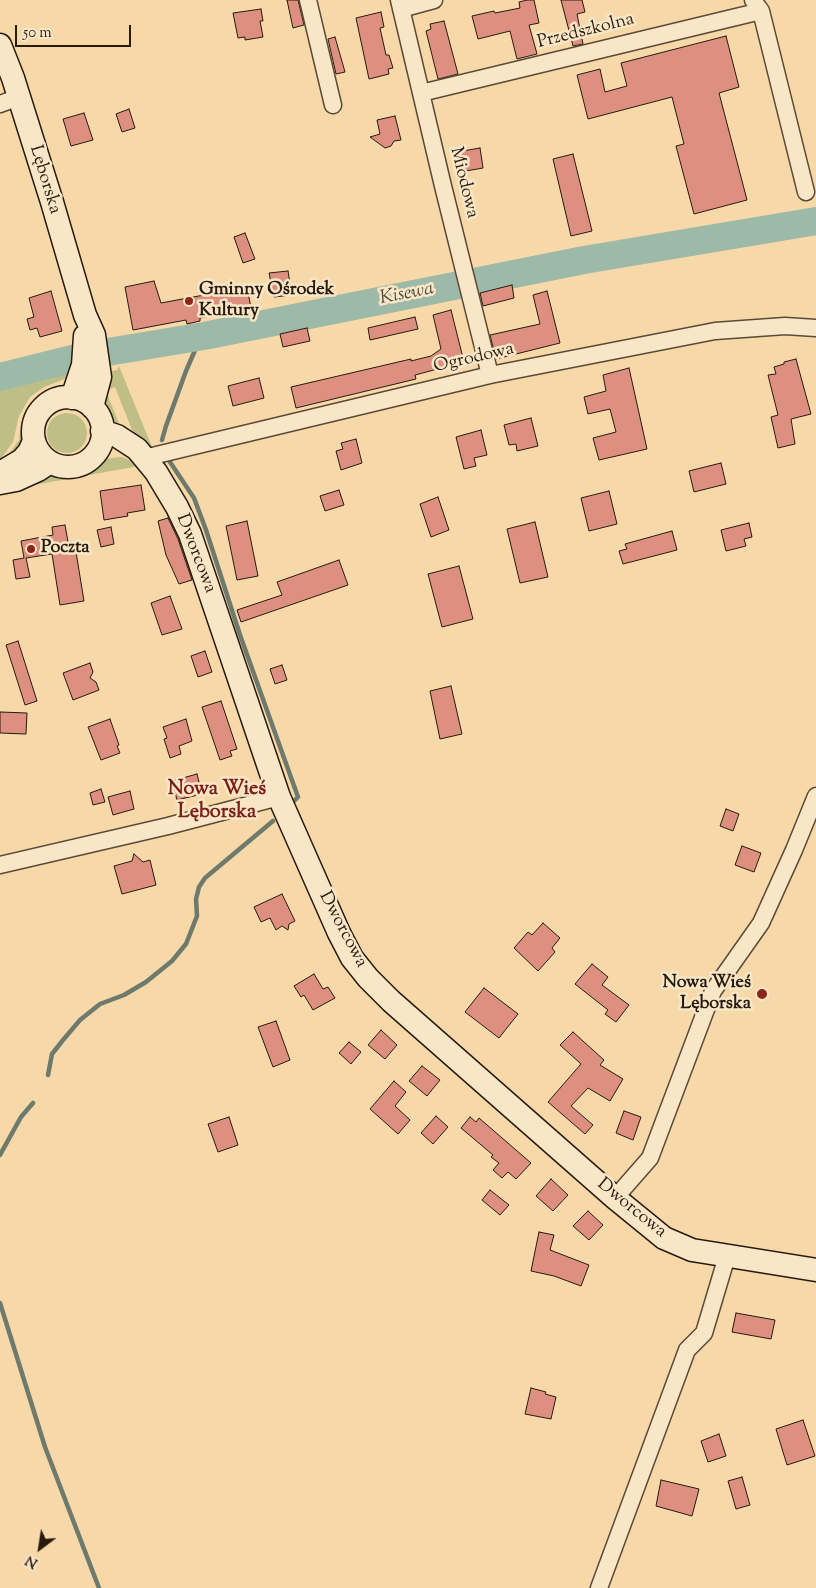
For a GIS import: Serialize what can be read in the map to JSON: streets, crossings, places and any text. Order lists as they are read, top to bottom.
{
  "streets": {
    "street": [
      "Przedszkolna",
      "Lęborska",
      "Miodowa",
      "Ogrodowa",
      "Dworcowa"
    ]
  },
  "crossings": [
    ["Przedszkolna", "Miodowa"],
    ["Lęborska", "Dworcowa"],
    ["Miodowa", "Ogrodowa"],
    ["Ogrodowa", "Dworcowa"]
  ],
  "districts": ["Nowa Wieś Lęborska"],
  "water": ["Kisewa"],
  "places": ["Gminny Ośrodek Kultury", "Poczta", "Nowa Wieś Lęborska"],
  "scale_bar": "50 m",
  "north": "bottom left"
}
